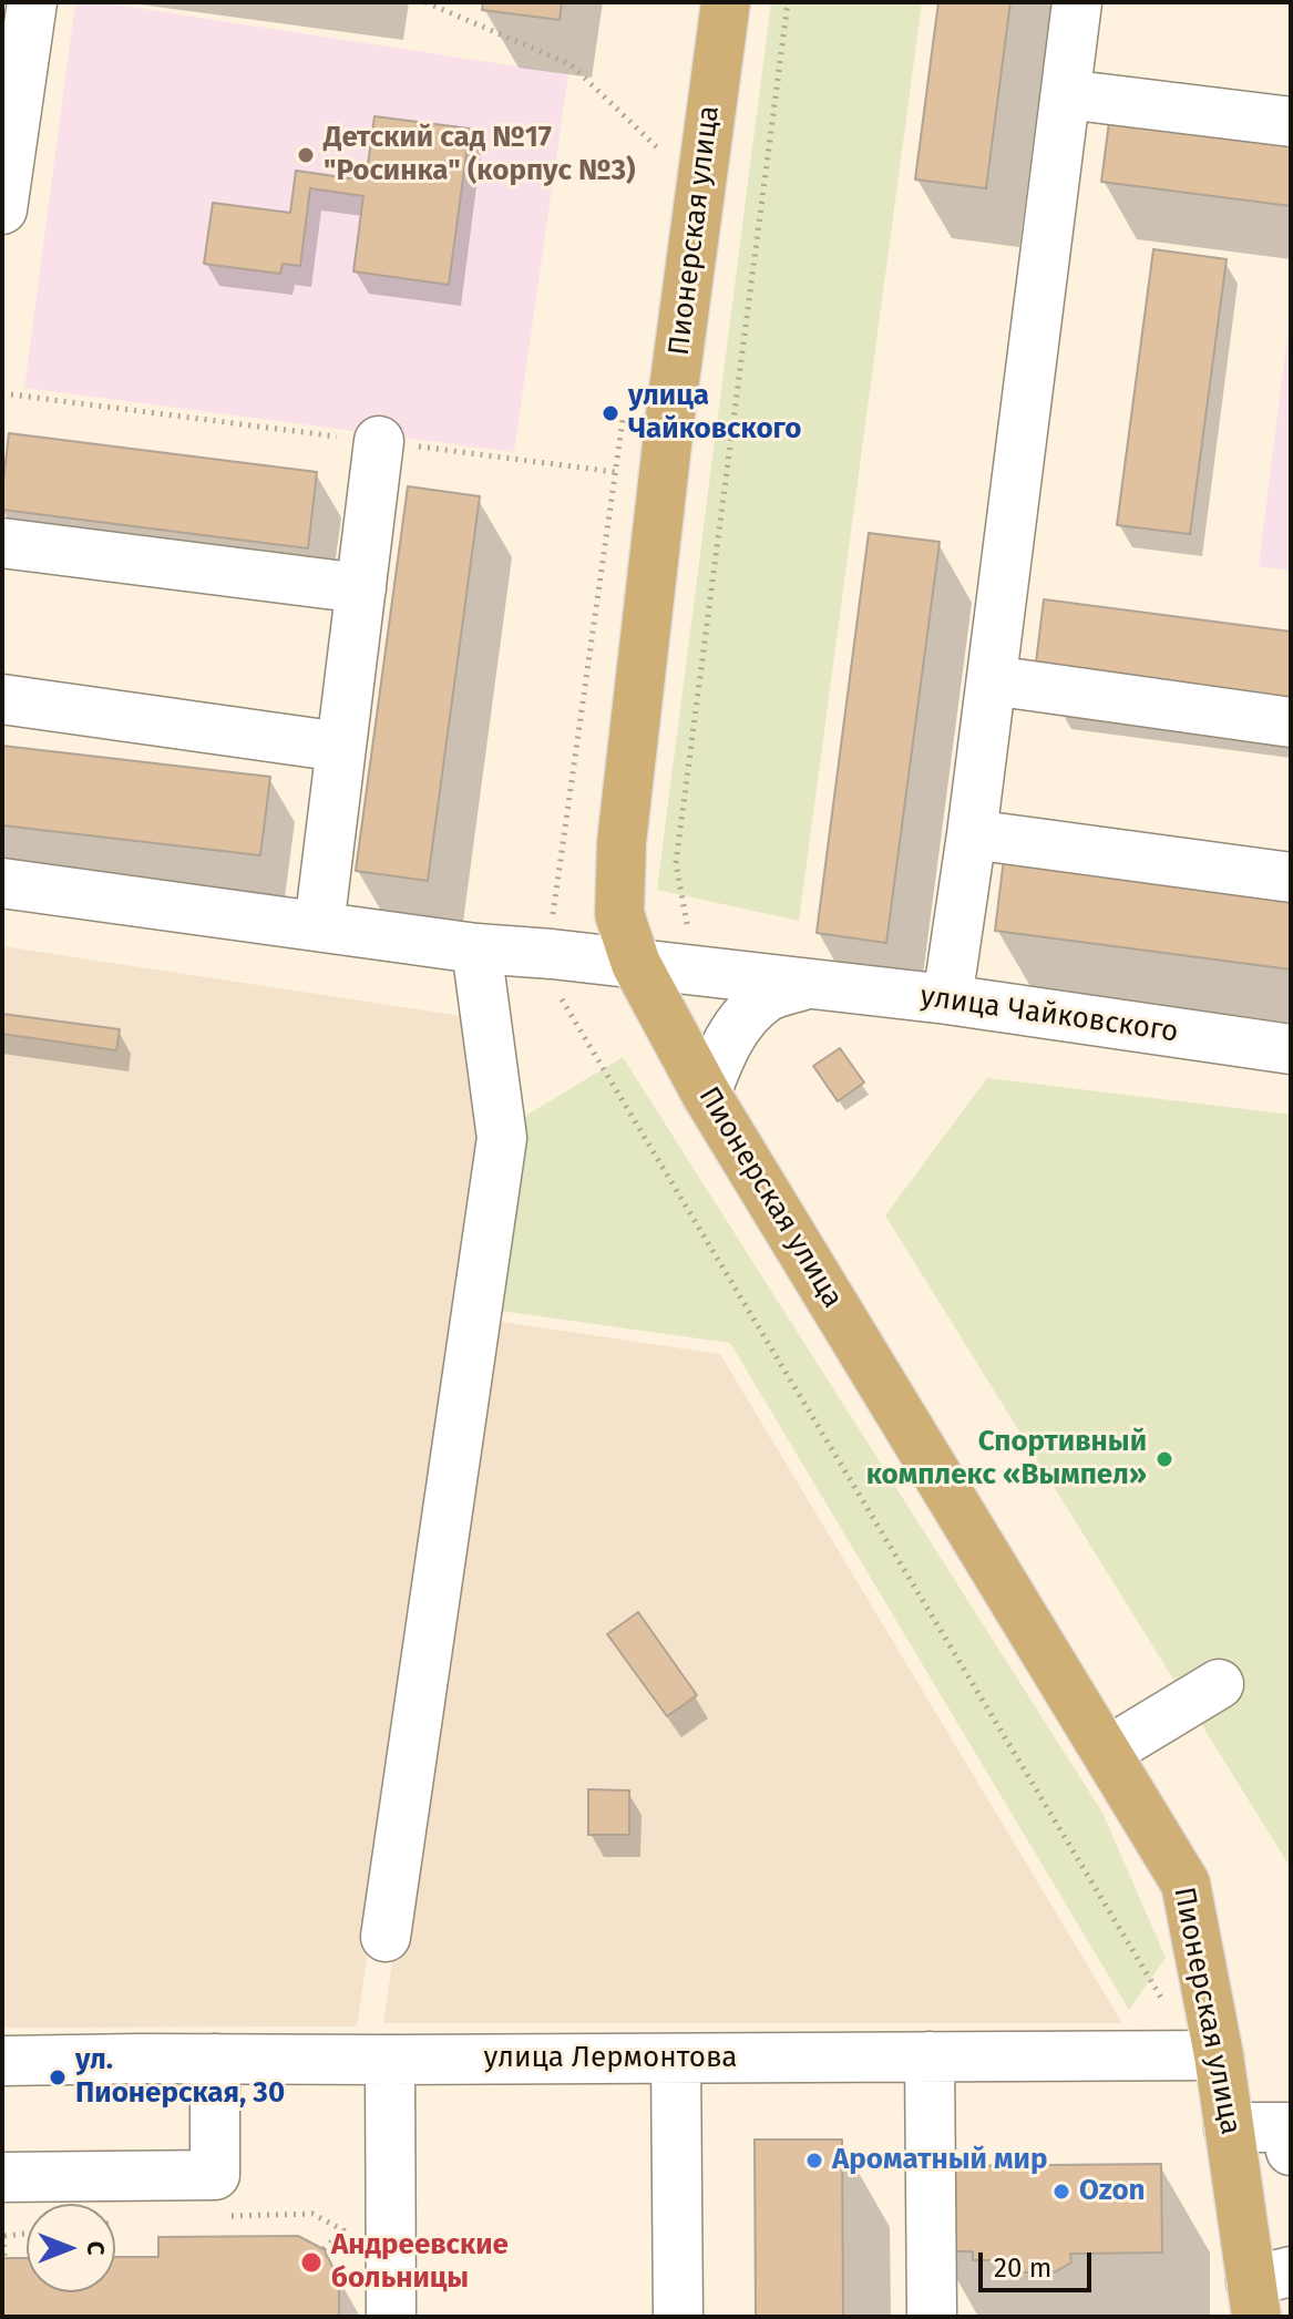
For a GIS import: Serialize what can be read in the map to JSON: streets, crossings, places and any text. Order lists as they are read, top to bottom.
{
  "streets": {
    "main road": ["Пионерская улица"],
    "street": ["улица Чайковского", "улица Лермонтова"]
  },
  "crossings": [
    ["Пионерская улица", "улица Чайковского"],
    ["Пионерская улица", "улица Лермонтова"]
  ],
  "places": [
    "Детский сад №17 \"Росинка\" (корпус №3)",
    "улица Чайковского",
    "Спортивный комплекс «Вымпел»",
    "ул. Пионерская, 30",
    "Ароматный мир",
    "Ozon",
    "Андреевские больницы"
  ],
  "scale_bar": "20 m",
  "north": "right"
}
